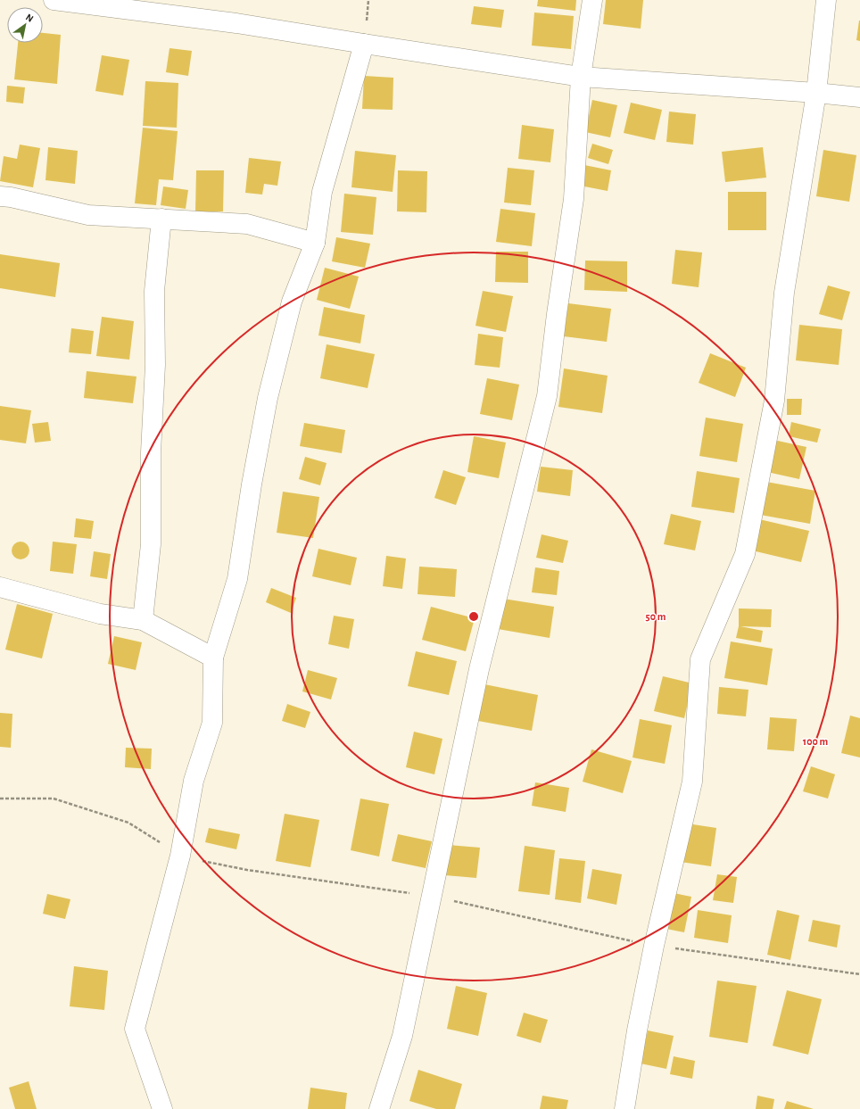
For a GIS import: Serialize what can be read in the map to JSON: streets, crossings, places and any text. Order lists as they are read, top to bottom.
{
  "north": "top right",
  "rings": ["50 m", "100 m"]
}
